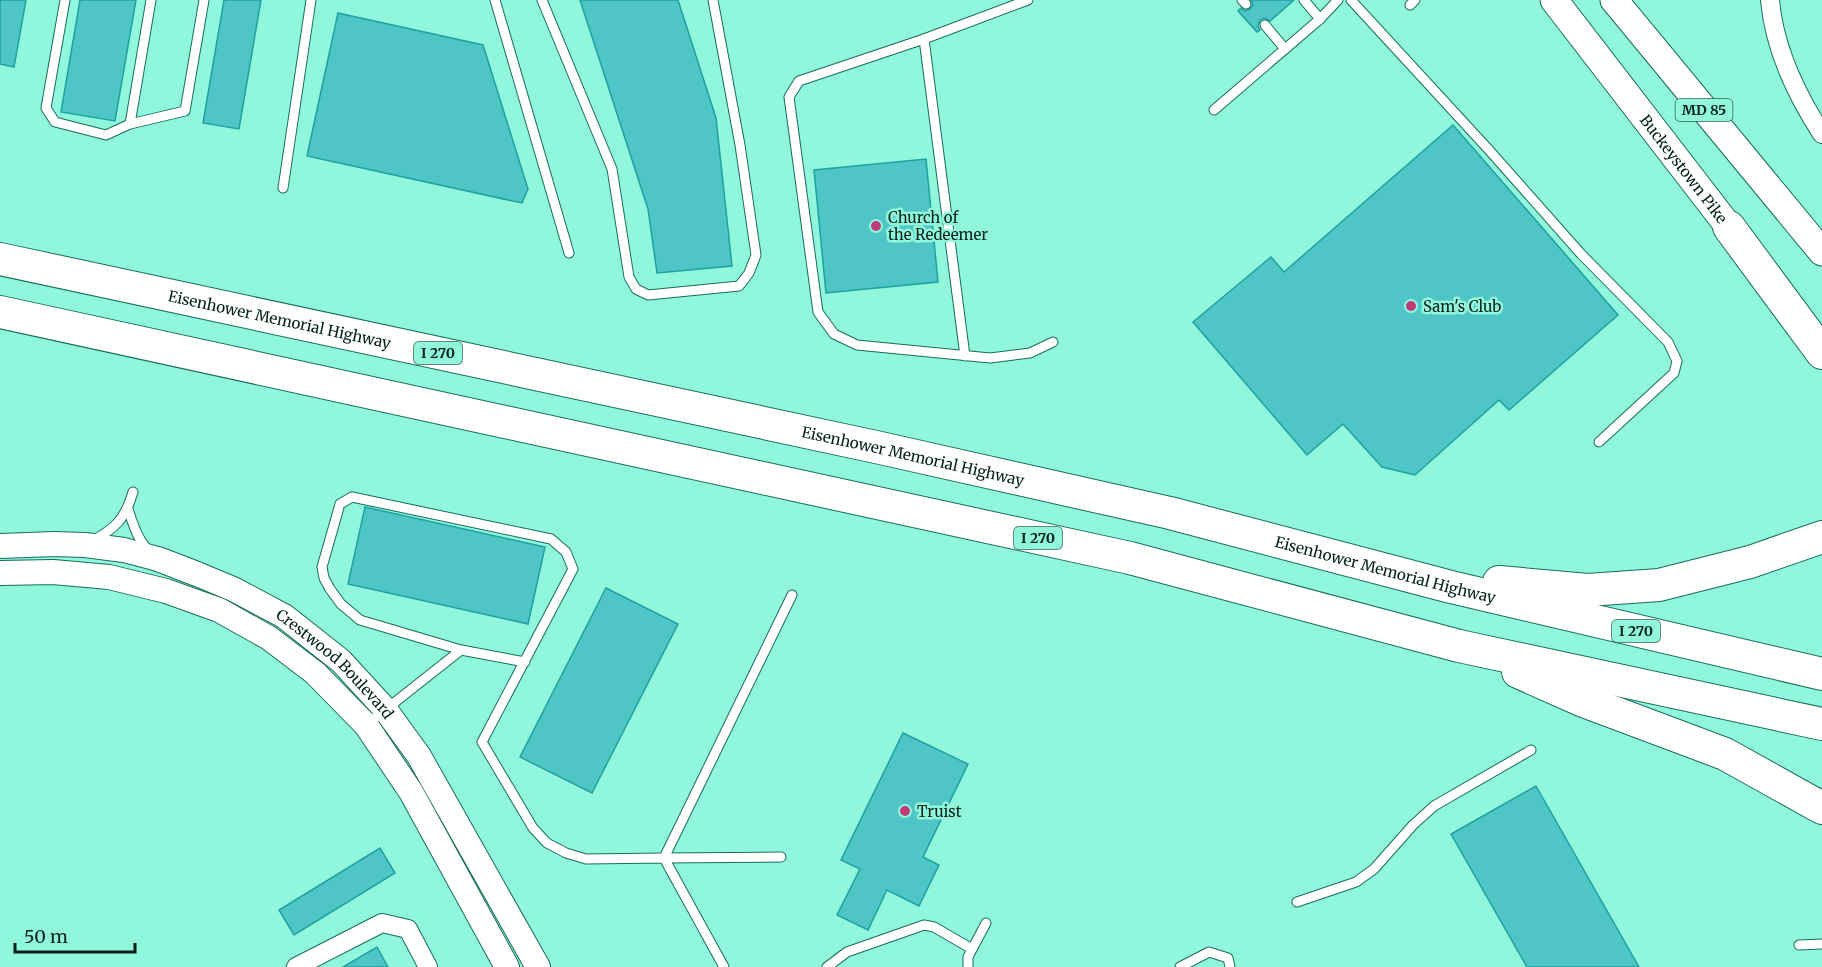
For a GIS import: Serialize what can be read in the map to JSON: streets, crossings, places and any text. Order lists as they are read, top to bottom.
{
  "streets": {
    "highway": ["Eisenhower Memorial Highway", "I 270"],
    "main road": ["MD 85", "Buckeystown Pike", "Crestwood Boulevard"]
  },
  "places": ["Church of the Redeemer", "Sam's Club", "Truist"],
  "scale_bar": "50 m"
}
